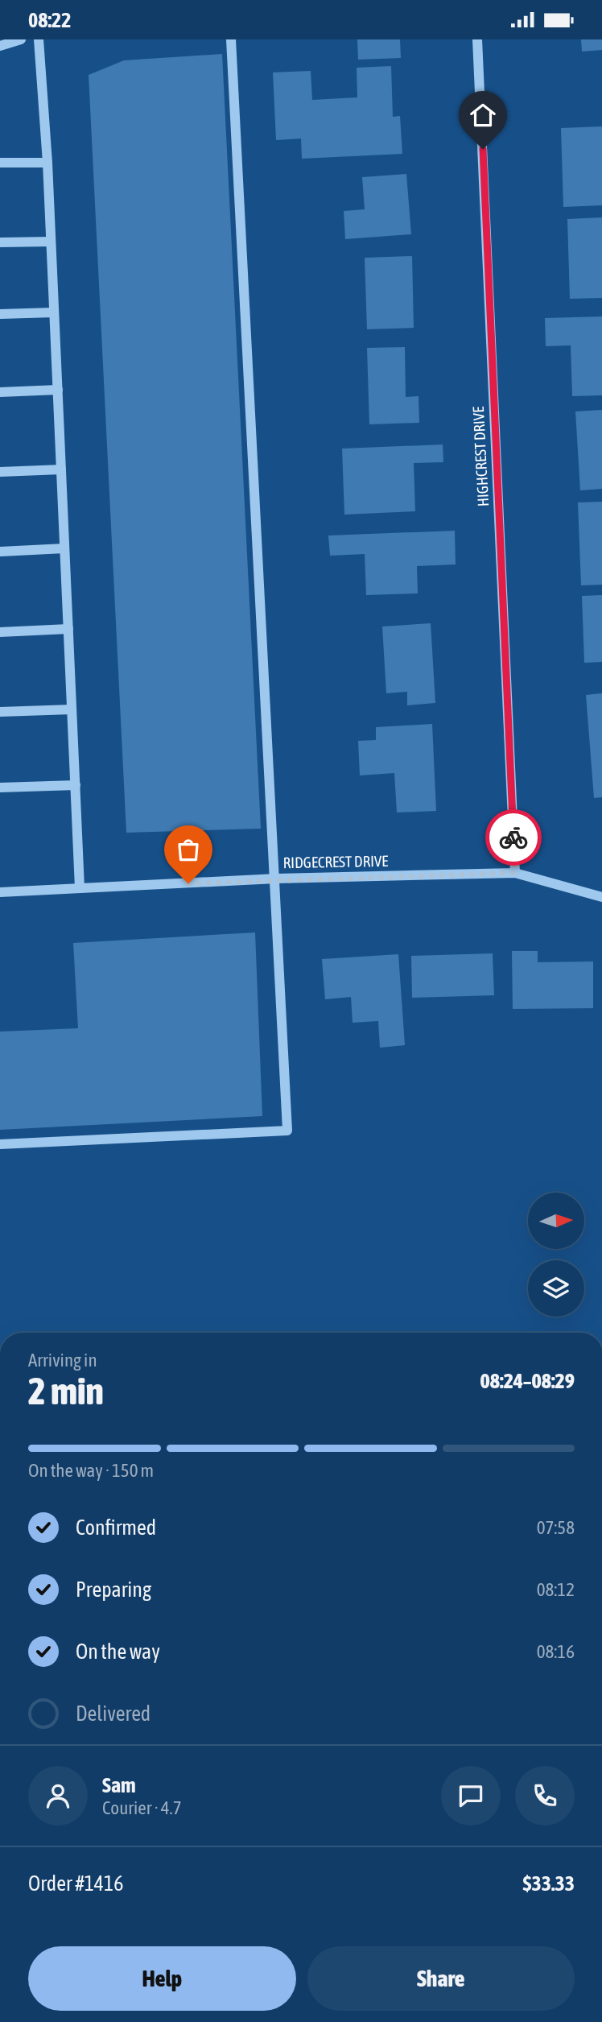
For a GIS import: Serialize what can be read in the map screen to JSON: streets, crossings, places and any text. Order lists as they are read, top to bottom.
{
  "streets": {
    "street": ["HIGHCREST DRIVE", "RIDGECREST DRIVE"]
  },
  "crossings": [
    ["HIGHCREST DRIVE", "RIDGECREST DRIVE"]
  ],
  "north": "right",
  "page": {
    "status": "08:22",
    "heading": ["2 min", "Arriving in", "08:24–08:29"],
    "panel": [
      "Sam",
      "Courier · 4.7",
      "Order #1416",
      "$33.33"
    ],
    "bar": "On the way · 150 m",
    "list": [
      ["Confirmed", "07:58"],
      ["Preparing", "08:12"],
      ["On the way", "08:16"],
      "Delivered"
    ],
    "buttons": ["Help", "Share"]
  }
}
